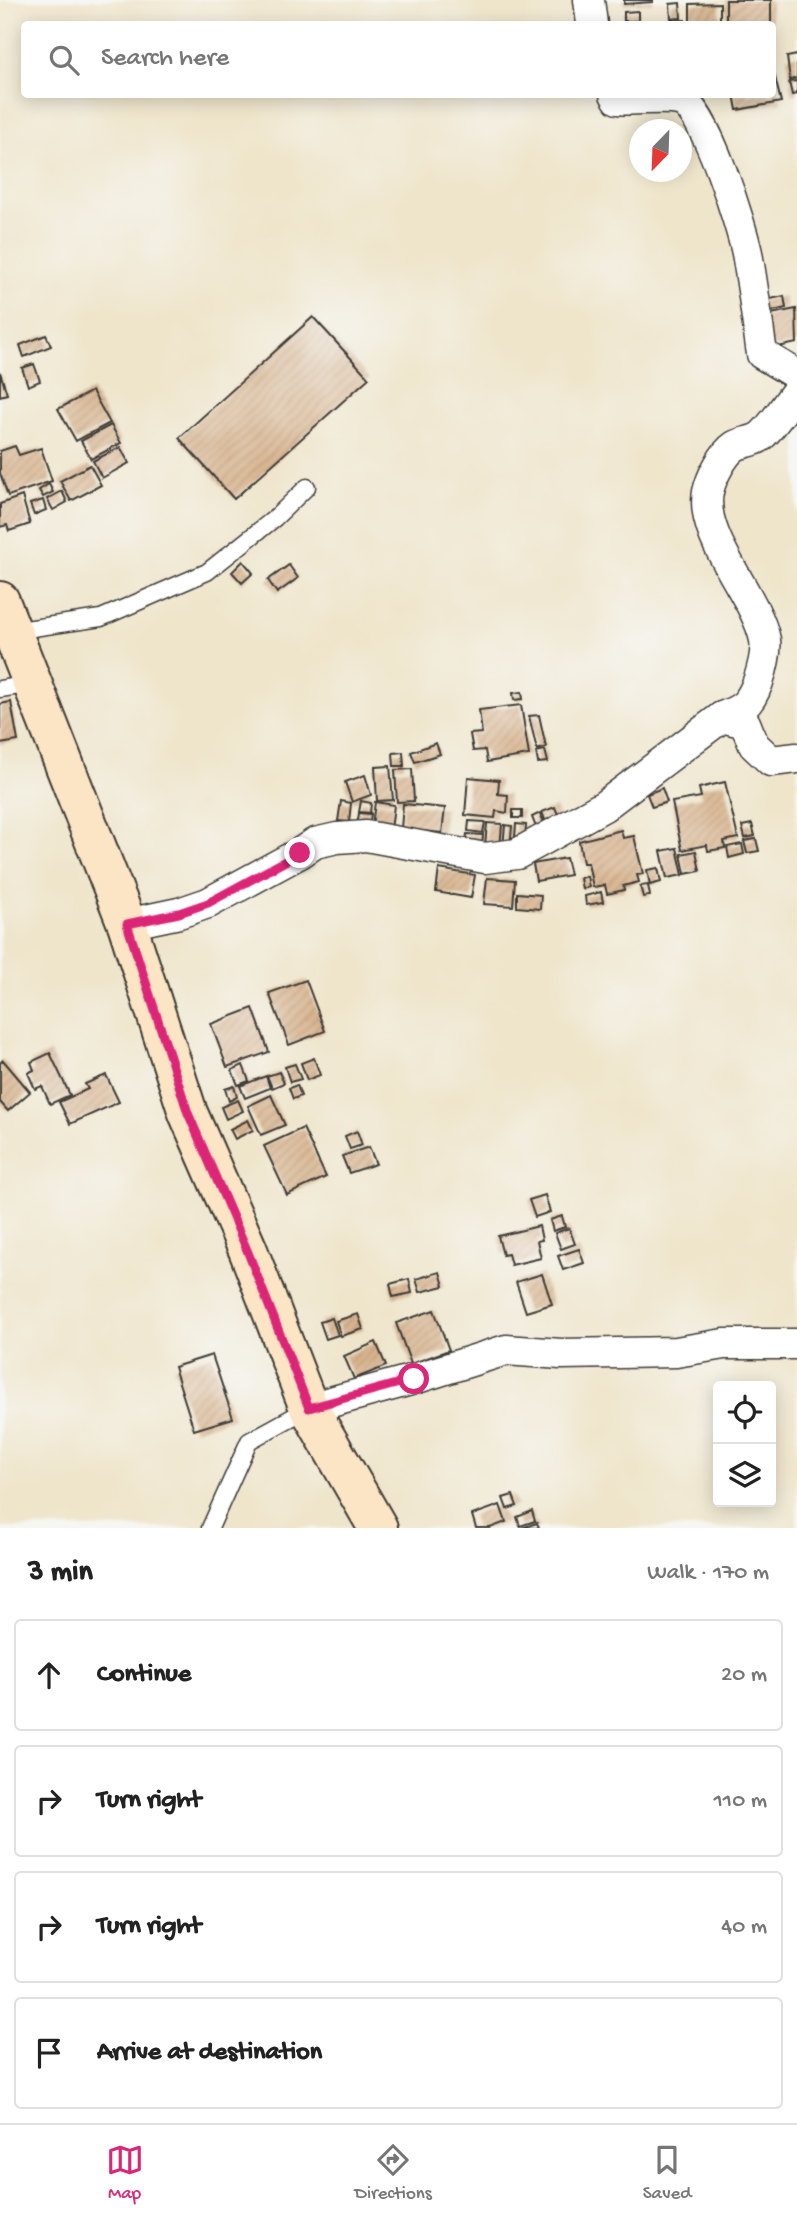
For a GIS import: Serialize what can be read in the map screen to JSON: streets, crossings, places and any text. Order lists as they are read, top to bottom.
{
  "north": "bottom left",
  "page": {
    "search": "Search here",
    "heading": ["3 min", "Walk · 170 m"],
    "list": [
      ["Continue", "20 m"],
      ["Turn right", "110 m"],
      ["Turn right", "40 m"],
      "Arrive at destination"
    ],
    "nav": ["Map", "Directions", "Saved"]
  }
}
